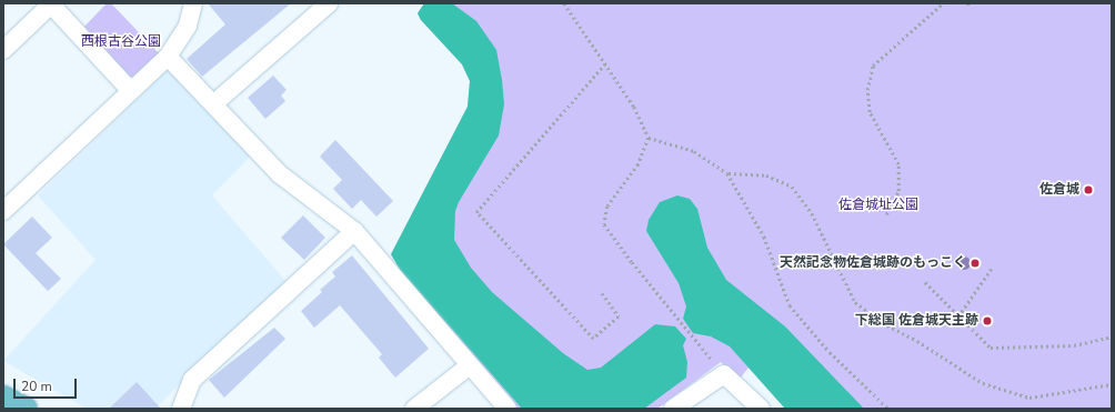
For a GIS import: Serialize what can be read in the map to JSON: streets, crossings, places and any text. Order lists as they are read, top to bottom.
{
  "parks": ["西根古谷公園", "佐倉城址公園"],
  "places": ["佐倉城", "天然記念物佐倉城跡のもっこく", "下総国 佐倉城天主跡"],
  "scale_bar": "20 m"
}
